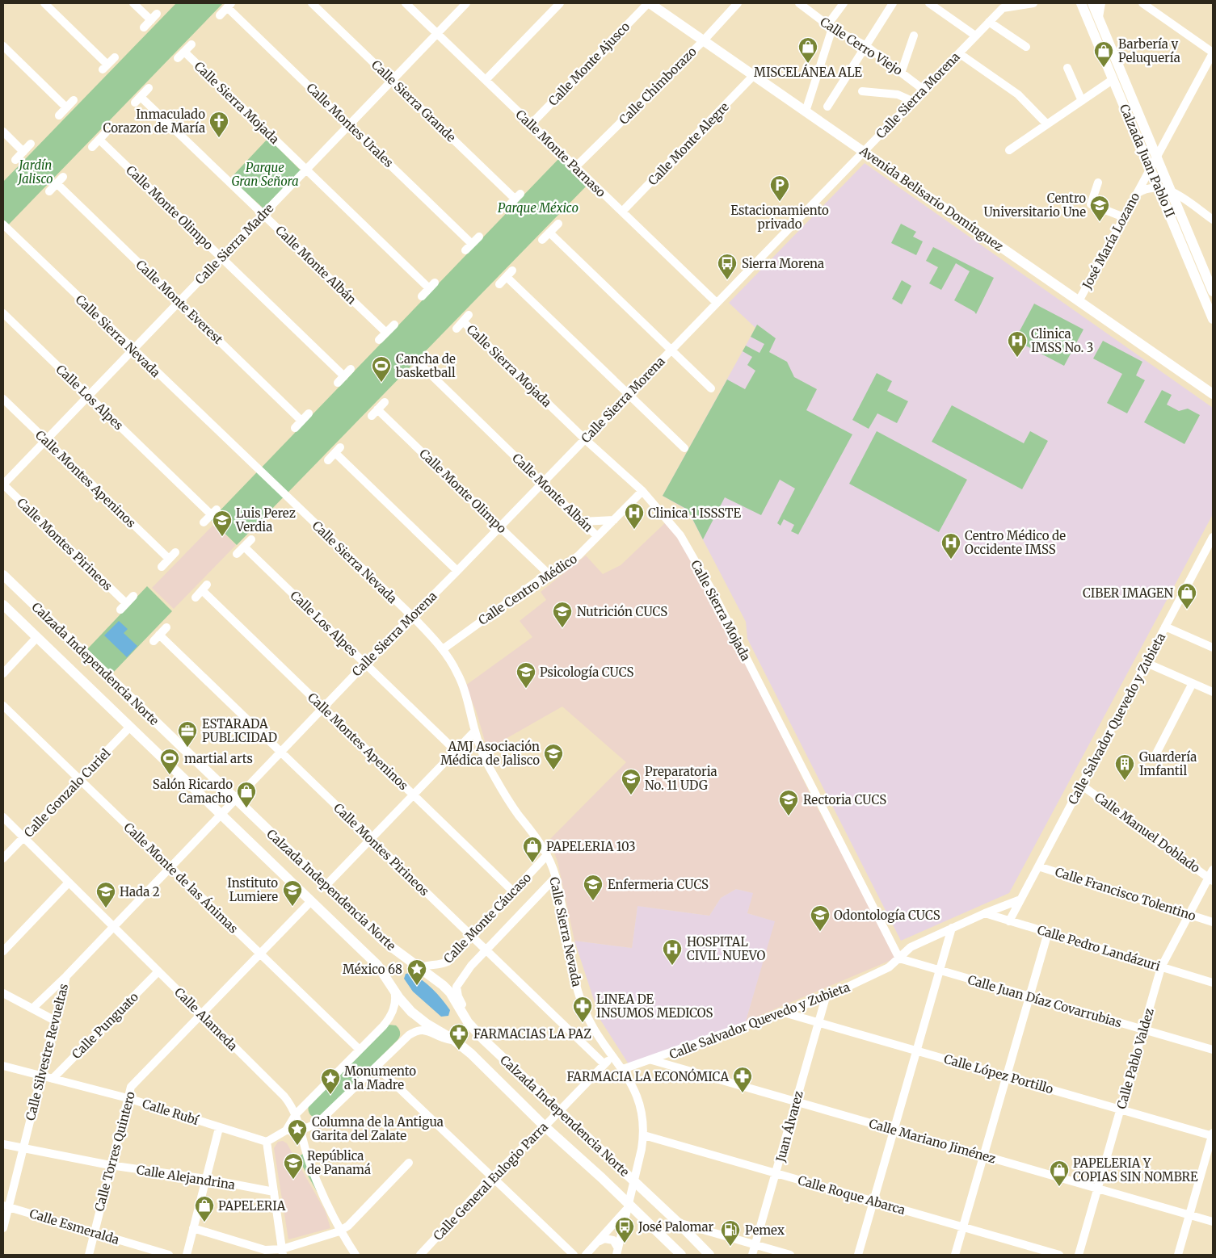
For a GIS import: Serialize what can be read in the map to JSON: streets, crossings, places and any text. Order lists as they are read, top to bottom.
{
  "streets": {
    "main road": ["Calzada Juan Pablo II", "Avenida Belisario Domínguez", "Calzada Independencia Norte"],
    "street": [
      "Calle Cerro Viejo",
      "Calle Monte Ajusco",
      "Calle Chimborazo",
      "Calle Sierra Morena",
      "Calle Sierra Grande",
      "Calle Sierra Mojada",
      "Calle Montes Urales",
      "Calle Monte Alegre",
      "Calle Monte Parnaso",
      "Calle Monte Olimpo",
      "José María Lozano",
      "Calle Sierra Madre",
      "Calle Monte Albán",
      "Calle Monte Everest",
      "Calle Sierra Nevada",
      "Calle Los Alpes",
      "Calle Montes Apeninos",
      "Calle Montes Pirineos",
      "Calle Centro Médico",
      "Calle Salvador Quevedo y Zubieta",
      "Calle Gonzalo Curiel",
      "Calle Manuel Doblado",
      "Calle Monte de las Ánimas",
      "Calle Francisco Tolentino",
      "Calle Monte Cáucaso",
      "Calle Pedro Landázuri",
      "Calle Juan Díaz Covarrubias",
      "Calle Alameda",
      "Calle Punguato",
      "Calle Silvestre Revueltas",
      "Calle Pablo Valdez",
      "Calle López Portillo",
      "Calle Rubí",
      "Juan Álvarez",
      "Calle Mariano Jiménez",
      "Calle Torres Quintero",
      "Calle Alejandrina",
      "Calle General Eulogio Parra",
      "Calle Roque Abarca",
      "Calle Esmeralda"
    ]
  },
  "crossings": [
    ["Calle Cerro Viejo", "Calle Sierra Morena"],
    ["Calle Monte Ajusco", "Calle Monte Parnaso"],
    ["Calle Monte Ajusco", "Avenida Belisario Domínguez"],
    ["Calle Chimborazo", "Calle Monte Parnaso"],
    ["Calle Chimborazo", "Avenida Belisario Domínguez"],
    ["Calle Sierra Morena", "Calle Sierra Mojada"],
    ["Calle Sierra Morena", "Calle Monte Parnaso"],
    ["Calle Sierra Morena", "Avenida Belisario Domínguez"],
    ["Calle Sierra Morena", "Calle Monte Olimpo"],
    ["Calle Sierra Morena", "Calle Monte Albán"],
    ["Calle Sierra Morena", "Calle Sierra Nevada"],
    ["Calle Sierra Morena", "Calle Los Alpes"],
    ["Calle Sierra Morena", "Calle Montes Apeninos"],
    ["Calle Sierra Morena", "Calle Montes Pirineos"],
    ["Calle Sierra Morena", "Calzada Independencia Norte"],
    ["Calle Sierra Morena", "Calle Silvestre Revueltas"],
    ["Calle Sierra Grande", "Calle Sierra Madre"],
    ["Calle Sierra Mojada", "Calle Sierra Madre"],
    ["Calle Sierra Mojada", "Calle Centro Médico"],
    ["Calle Sierra Mojada", "Calle Salvador Quevedo y Zubieta"],
    ["Calle Sierra Mojada", "Calle Juan Díaz Covarrubias"],
    ["Calle Montes Urales", "Calle Sierra Madre"],
    ["Calle Monte Alegre", "Calle Monte Parnaso"],
    ["Calle Monte Alegre", "Avenida Belisario Domínguez"],
    ["Calle Monte Parnaso", "Calle Sierra Madre"],
    ["Calzada Juan Pablo II", "José María Lozano"],
    ["Avenida Belisario Domínguez", "José María Lozano"],
    ["Calle Monte Olimpo", "Calle Sierra Madre"],
    ["Calle Monte Olimpo", "Calle Centro Médico"],
    ["Calle Sierra Madre", "Calle Monte Albán"],
    ["Calle Sierra Madre", "Calle Monte Everest"],
    ["Calle Sierra Madre", "Calle Sierra Nevada"],
    ["Calle Sierra Madre", "Calle Los Alpes"],
    ["Calle Sierra Madre", "Calle Montes Apeninos"],
    ["Calle Sierra Madre", "Calle Montes Pirineos"],
    ["Calle Monte Albán", "Calle Centro Médico"],
    ["Calle Sierra Nevada", "Calle Centro Médico"],
    ["Calle Sierra Nevada", "Calzada Independencia Norte"],
    ["Calle Sierra Nevada", "Calle Salvador Quevedo y Zubieta"],
    ["Calle Sierra Nevada", "Calle Monte Cáucaso"],
    ["Calle Sierra Nevada", "Calle General Eulogio Parra"],
    ["Calle Sierra Nevada", "Calle Roque Abarca"],
    ["Calle Montes Apeninos", "Calle Monte Cáucaso"],
    ["Calle Montes Pirineos", "Calle Monte Cáucaso"],
    ["Calle Montes Pirineos", "Calle General Eulogio Parra"],
    ["Calzada Independencia Norte", "Calle Gonzalo Curiel"],
    ["Calzada Independencia Norte", "Calle Monte Cáucaso"],
    ["Calzada Independencia Norte", "Calle Silvestre Revueltas"],
    ["Calzada Independencia Norte", "Calle Torres Quintero"],
    ["Calzada Independencia Norte", "Calle General Eulogio Parra"],
    ["Calle Salvador Quevedo y Zubieta", "Calle Manuel Doblado"],
    ["Calle Salvador Quevedo y Zubieta", "Calle Francisco Tolentino"],
    ["Calle Salvador Quevedo y Zubieta", "Calle Pedro Landázuri"],
    ["Calle Salvador Quevedo y Zubieta", "Calle Juan Díaz Covarrubias"],
    ["Calle Salvador Quevedo y Zubieta", "Calle López Portillo"],
    ["Calle Salvador Quevedo y Zubieta", "Juan Álvarez"],
    ["Calle Salvador Quevedo y Zubieta", "Calle Mariano Jiménez"],
    ["Calle Gonzalo Curiel", "Calle Monte de las Ánimas"],
    ["Calle Gonzalo Curiel", "Calle Alameda"],
    ["Calle Manuel Doblado", "Calle Pablo Valdez"],
    ["Calle Monte de las Ánimas", "Calle Silvestre Revueltas"],
    ["Calle Monte de las Ánimas", "Calle Torres Quintero"],
    ["Calle Francisco Tolentino", "Calle Pablo Valdez"],
    ["Calle Pedro Landázuri", "Calle Pablo Valdez"],
    ["Calle Juan Díaz Covarrubias", "Calle Pablo Valdez"],
    ["Calle Alameda", "Calle Punguato"],
    ["Calle Alameda", "Calle Silvestre Revueltas"],
    ["Calle Alameda", "Calle Torres Quintero"],
    ["Calle Punguato", "Calle Rubí"],
    ["Calle Silvestre Revueltas", "Calle Rubí"],
    ["Calle Silvestre Revueltas", "Calle Alejandrina"],
    ["Calle Silvestre Revueltas", "Calle Esmeralda"],
    ["Calle Pablo Valdez", "Calle López Portillo"],
    ["Calle Pablo Valdez", "Calle Mariano Jiménez"],
    ["Calle López Portillo", "Juan Álvarez"],
    ["Calle Rubí", "Calle Torres Quintero"],
    ["Juan Álvarez", "Calle Mariano Jiménez"],
    ["Juan Álvarez", "Calle Roque Abarca"],
    ["Calle Torres Quintero", "Calle Alejandrina"],
    ["Calle Torres Quintero", "Calle Esmeralda"]
  ],
  "parks": ["Jardín Jalisco", "Parque Gran Señora", "Parque México"],
  "places": {
    "shop": [
      "MISCELÁNEA ALE",
      "Barbería y Peluquería",
      "CIBER IMAGEN",
      "Salón Ricardo Camacho",
      "PAPELERIA 103",
      "PAPELERIA Y COPIAS SIN NOMBRE",
      "PAPELERIA"
    ],
    "church": ["Inmaculado Corazon de María"],
    "parking": ["Estacionamiento privado"],
    "school or university": [
      "Centro Universitario Une",
      "Luis Perez Verdia",
      "Nutrición CUCS",
      "Psicología CUCS",
      "AMJ Asociación Médica de Jalisco",
      "Preparatoria No. 11 UDG",
      "Rectoria CUCS",
      "Enfermeria CUCS",
      "Instituto Lumiere",
      "Hada 2",
      "Odontología CUCS",
      "República de Panamá"
    ],
    "bus stop": ["Sierra Morena", "José Palomar"],
    "hospital": [
      "Clinica IMSS No. 3",
      "Clinica 1 ISSSTE",
      "Centro Médico de Occidente IMSS",
      "HOSPITAL CIVIL NUEVO"
    ],
    "sports": ["Cancha de basketball", "martial arts"],
    "office": ["ESTARADA PUBLICIDAD"],
    "building": ["Guardería Imfantil"],
    "place": ["México 68", "Monumento a la Madre", "Columna de la Antigua Garita del Zalate"],
    "pharmacy": ["LINEA DE INSUMOS MEDICOS", "FARMACIAS LA PAZ", "FARMACIA LA ECONÓMICA"],
    "fuel station": ["Pemex"]
  }
}
